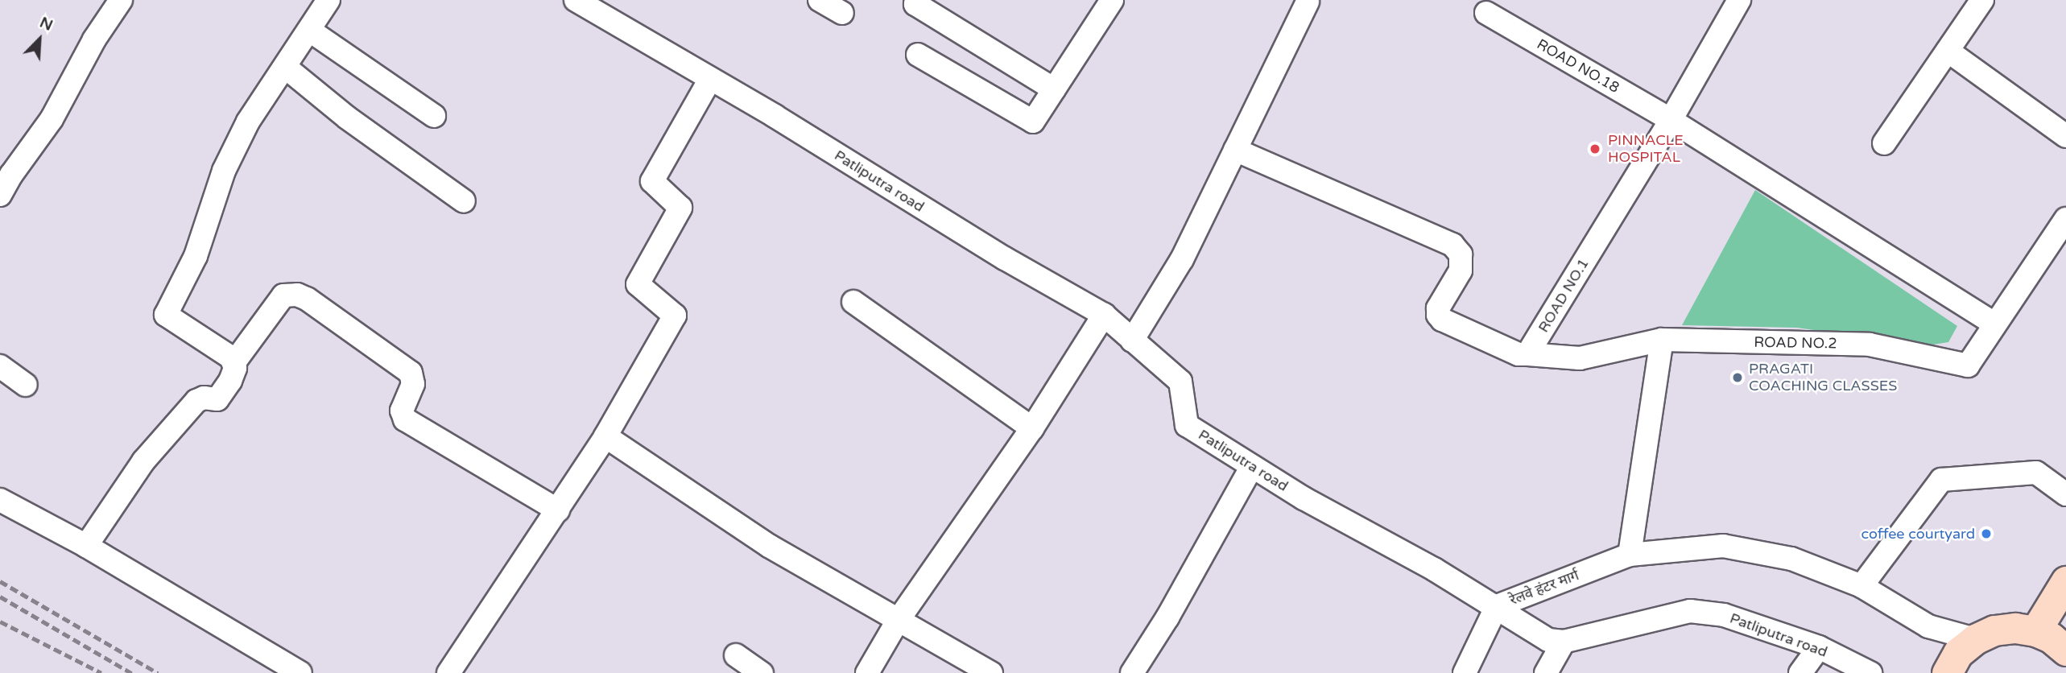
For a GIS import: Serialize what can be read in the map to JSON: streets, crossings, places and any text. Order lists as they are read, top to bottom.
{
  "streets": {
    "street": [
      "ROAD NO.18",
      "Patliputra road",
      "ROAD NO.1",
      "ROAD NO.2",
      "रेलवे हंटर मार्ग"
    ]
  },
  "crossings": [
    ["ROAD NO.18", "ROAD NO.1"],
    ["Patliputra road", "रेलवे हंटर मार्ग"],
    ["ROAD NO.1", "ROAD NO.2"]
  ],
  "places": ["PINNACLE HOSPITAL", "PRAGATI COACHING CLASSES", "coffee courtyard"],
  "north": "top right"
}
